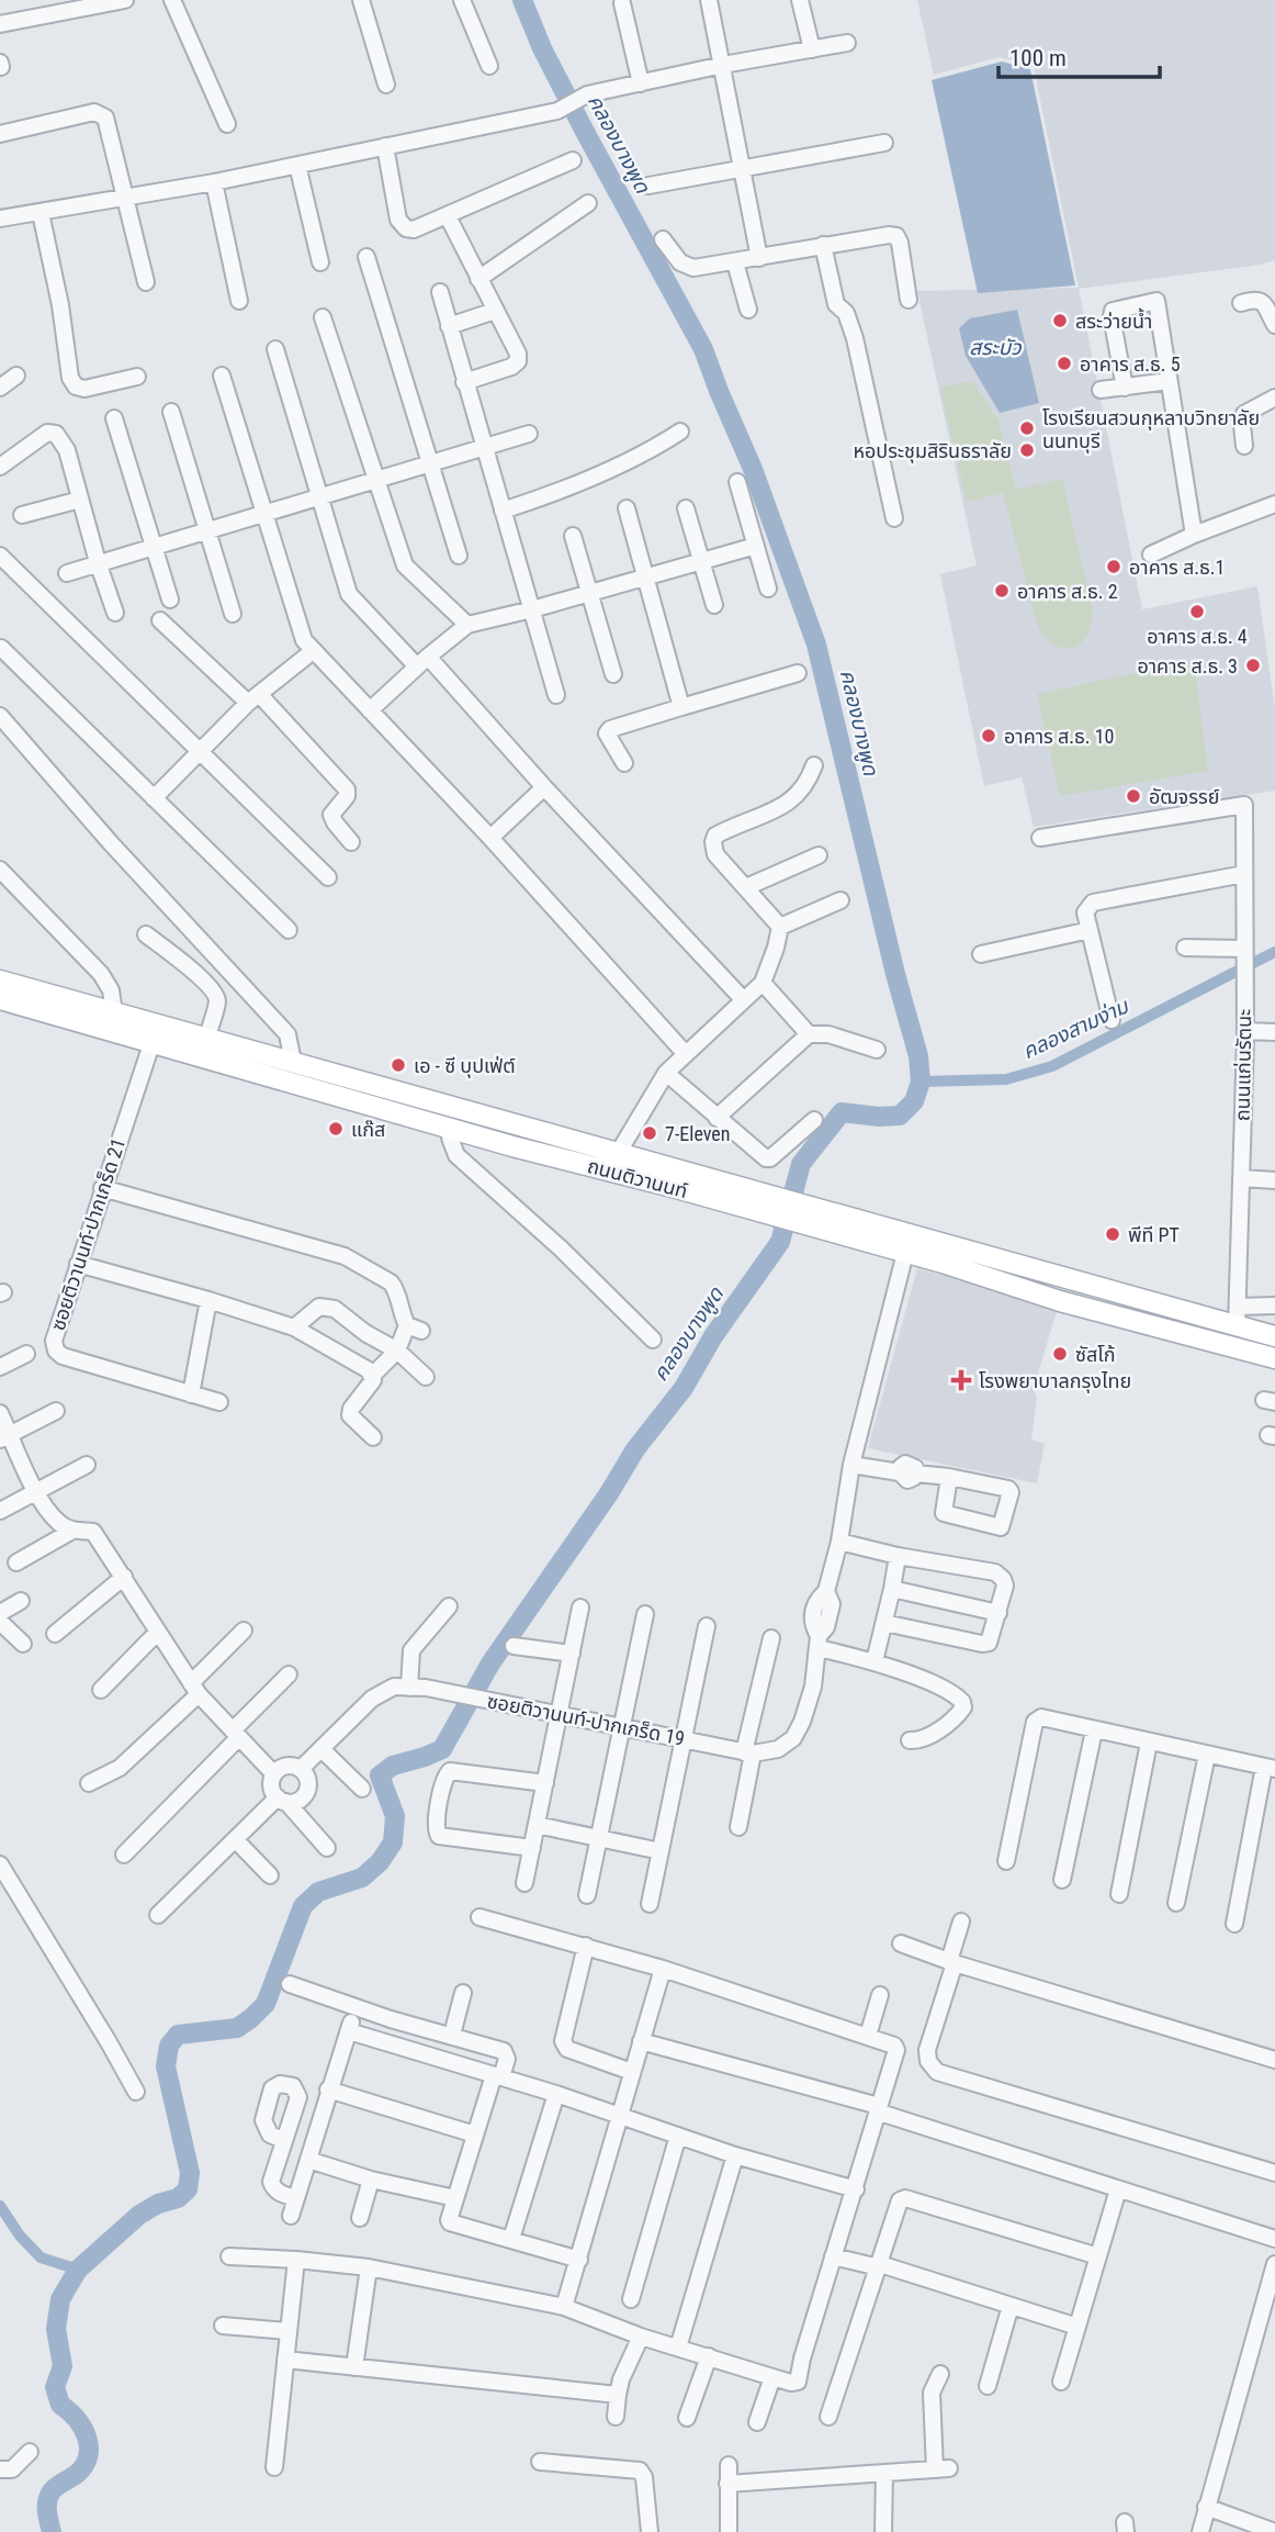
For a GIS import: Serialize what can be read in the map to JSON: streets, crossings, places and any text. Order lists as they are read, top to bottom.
{
  "streets": {
    "main road": ["ถนนติวานนท์"],
    "street": ["ถนนแก่นรัตนะ", "ซอยติวานนท์-ปากเกร็ด 21", "ซอยติวานนท์-ปากเกร็ด 19"]
  },
  "crossings": [
    ["ถนนแก่นรัตนะ", "ถนนติวานนท์"],
    ["ถนนติวานนท์", "ซอยติวานนท์-ปากเกร็ด 21"]
  ],
  "water": ["คลองบางพูด", "สระบัว", "คลองสามง่าม"],
  "places": {
    "other": [
      "สระว่ายน้ำ",
      "อาคาร ส.ธ. 5",
      "โรงเรียนสวนกุหลาบวิทยาลัย นนทบุรี",
      "หอประชุมสิรินธราลัย",
      "อาคาร ส.ธ.1",
      "อาคาร ส.ธ. 2",
      "อาคาร ส.ธ. 4",
      "อาคาร ส.ธ. 3",
      "อาคาร ส.ธ. 10",
      "อัฒจรรย์",
      "เอ - ซี บุปเฟ่ต์",
      "แก๊ส",
      "7-Eleven",
      "พีที PT",
      "ซัสโก้"
    ],
    "health": ["โรงพยาบาลกรุงไทย"]
  },
  "scale_bar": "100 m"
}
